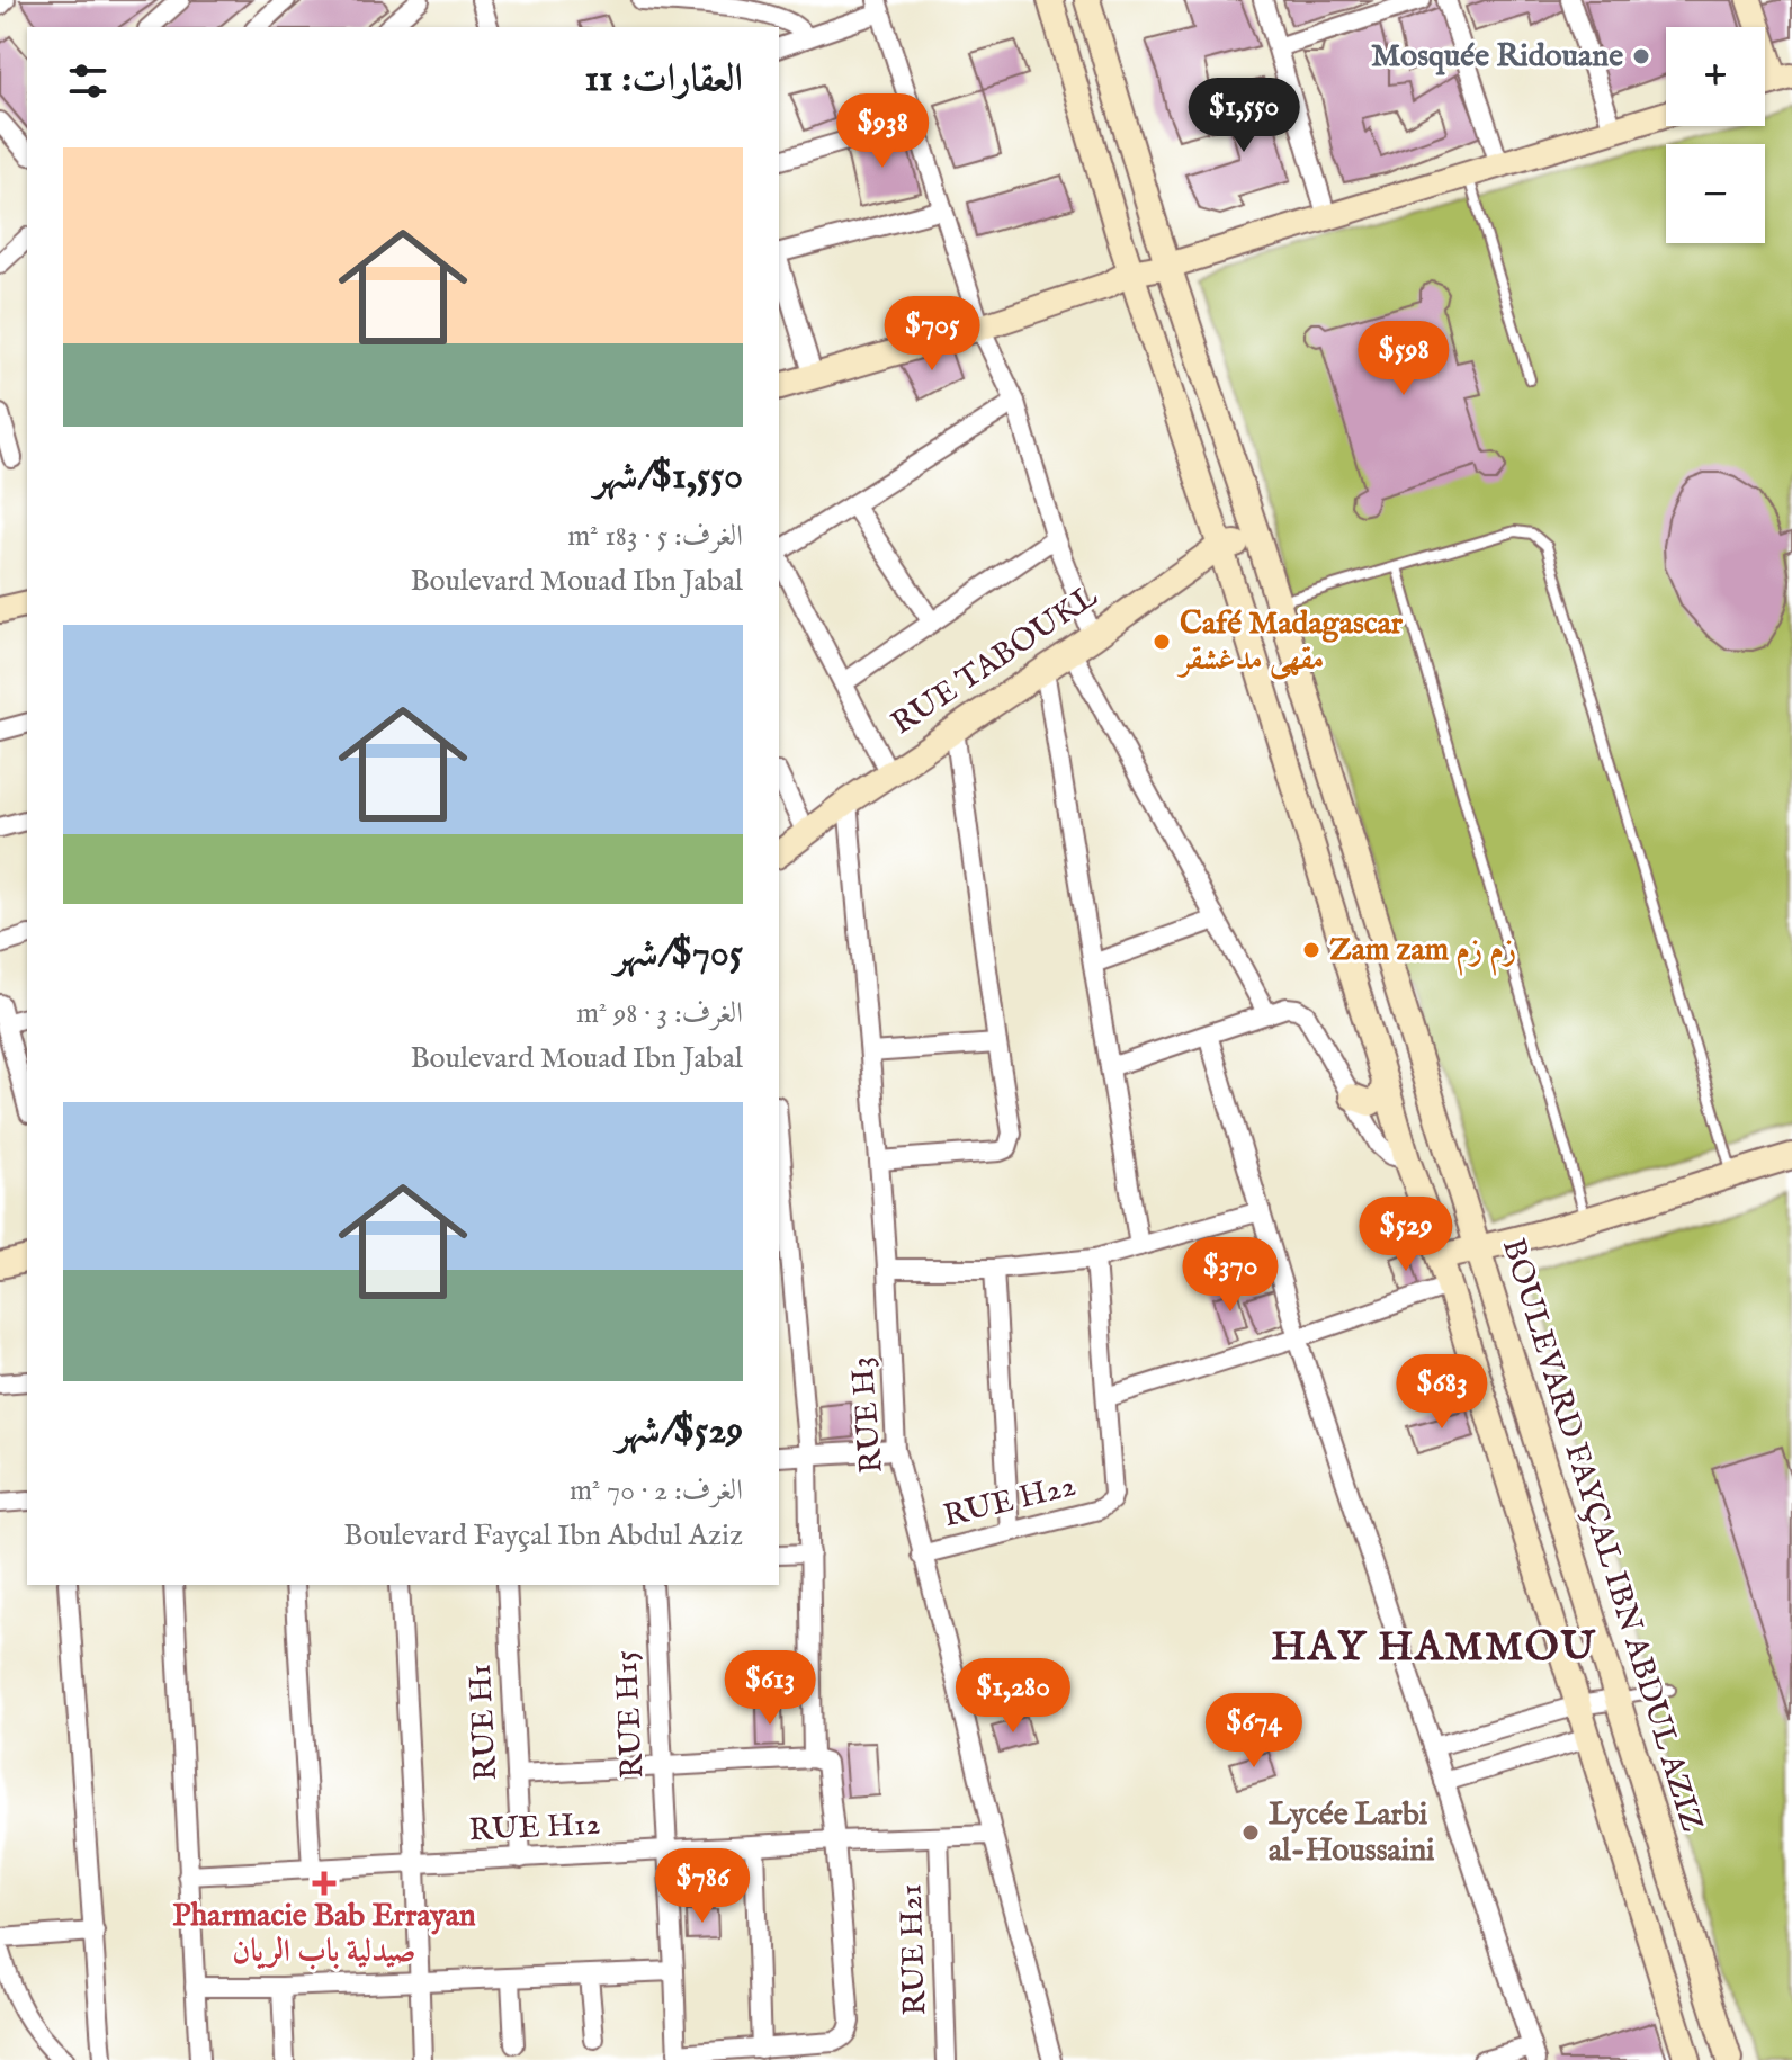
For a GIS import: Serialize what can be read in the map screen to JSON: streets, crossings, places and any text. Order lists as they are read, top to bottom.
{
  "streets": {
    "main road": ["RUE TABOUKL", "BOULEVARD FAYÇAL IBN ABDUL AZIZ"],
    "street": [
      "RUE H3",
      "RUE H22",
      "RUE H15",
      "RUE H1",
      "RUE H12",
      "RUE H21"
    ]
  },
  "crossings": [
    ["RUE TABOUKL", "RUE H3"],
    ["RUE TABOUKL", "BOULEVARD FAYÇAL IBN ABDUL AZIZ"],
    ["RUE H3", "RUE H22"],
    ["RUE H3", "RUE H12"],
    ["RUE H15", "RUE H12"],
    ["RUE H1", "RUE H12"],
    ["RUE H12", "RUE H21"]
  ],
  "districts": ["HAY HAMMOU"],
  "places": {
    "other": [
      "Mosquée Ridouane",
      "Café Madagascar مقهى مدغشقر",
      "Zam zam زم زم",
      "Lycée Larbi al-Houssaini"
    ],
    "health": ["Pharmacie Bab Errayan صيدلية باب الريان"]
  },
  "page": {
    "map_buttons": ["+", "−"],
    "heading": "العقارات: 11",
    "price": [
      "$1,550",
      "$938",
      "$705",
      "$598",
      "$529",
      "$370",
      "$683",
      "$613",
      "$1,280",
      "$674",
      "$786"
    ],
    "list": [
      {
        "name": "$1,550/شهر",
        "note": "الغرف: 5 · 183 m² · Boulevard Mouad Ibn Jabal"
      },
      {
        "name": "$705/شهر",
        "note": "الغرف: 3 · 98 m² · Boulevard Mouad Ibn Jabal"
      },
      {
        "name": "$529/شهر",
        "note": "الغرف: 2 · 70 m² · Boulevard Fayçal Ibn Abdul Aziz"
      }
    ]
  }
}
